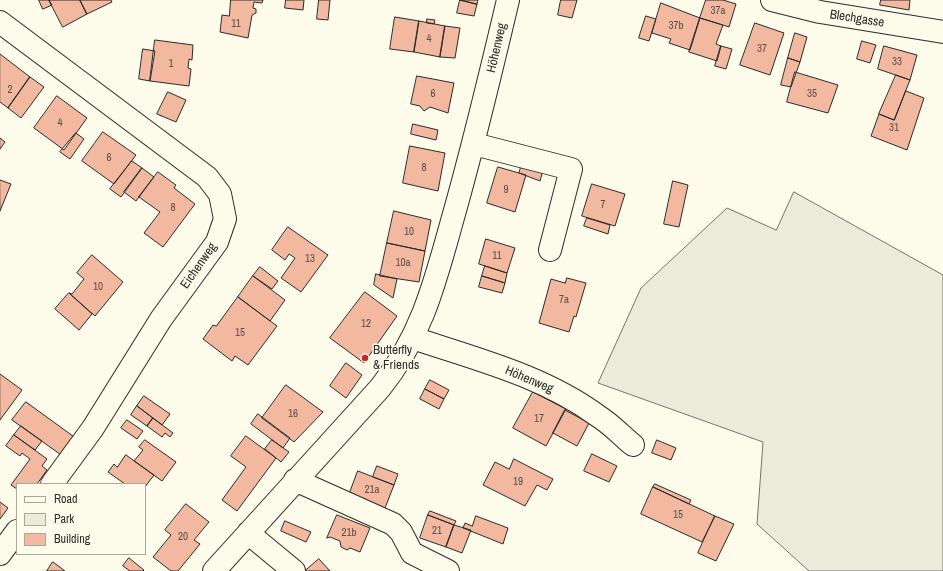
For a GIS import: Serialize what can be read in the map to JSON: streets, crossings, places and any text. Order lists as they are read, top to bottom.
{
  "streets": {
    "street": ["Blechgasse", "Höhenweg", "Eichenweg"]
  },
  "places": ["Butterfly & Friends"],
  "house_numbers": [
    "37a",
    "11",
    "37b",
    "4",
    "37",
    "33",
    "1",
    "2",
    "6",
    "35",
    "4",
    "31",
    "6",
    "8",
    "9",
    "7",
    "8",
    "10",
    "11",
    "13",
    "10a",
    "10",
    "7a",
    "12",
    "15",
    "16",
    "17",
    "19",
    "21a",
    "15",
    "21",
    "21b",
    "20"
  ],
  "legend": ["Road", "Park", "Building"]
}
